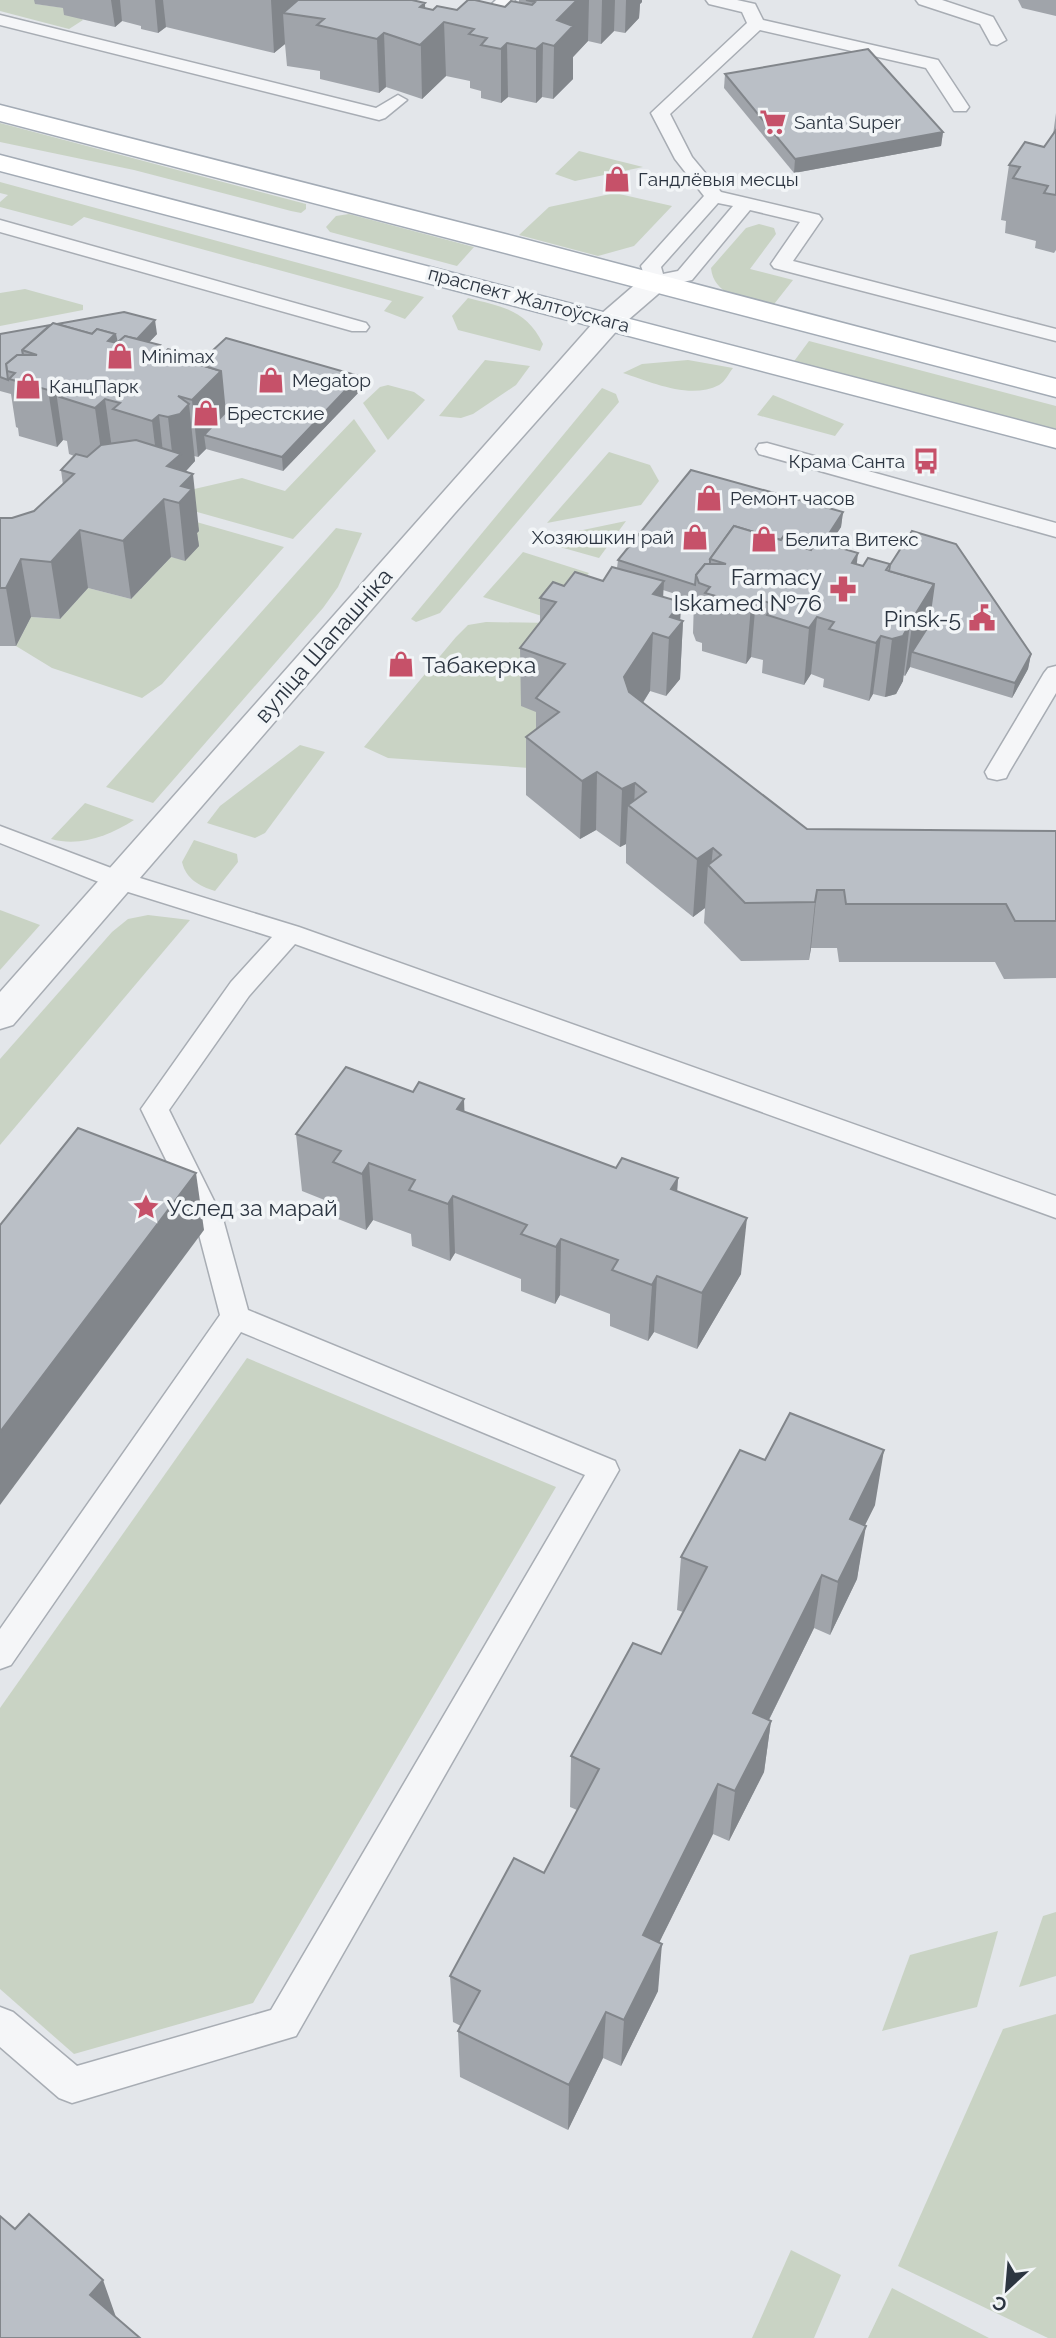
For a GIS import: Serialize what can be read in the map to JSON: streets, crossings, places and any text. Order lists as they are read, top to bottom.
{
  "streets": {
    "main road": ["праспект Жалтоўскага"],
    "street": ["вуліца Шапашніка"]
  },
  "crossings": [
    ["праспект Жалтоўскага", "вуліца Шапашніка"]
  ],
  "places": {
    "supermarket": ["Santa Super"],
    "shop": [
      "Гандлёвыя месцы",
      "Minimax",
      "Megatop",
      "КанцПарк",
      "Брестские",
      "Ремонт часов",
      "Хозяюшкин рай",
      "Белита Витекс",
      "Табакерка"
    ],
    "bus stop": ["Крама Санта"],
    "pharmacy": ["Farmacy Iskamed №76"],
    "public building": ["Pinsk-5"],
    "place": ["Услед за марай"]
  },
  "north": "bottom left"
}
